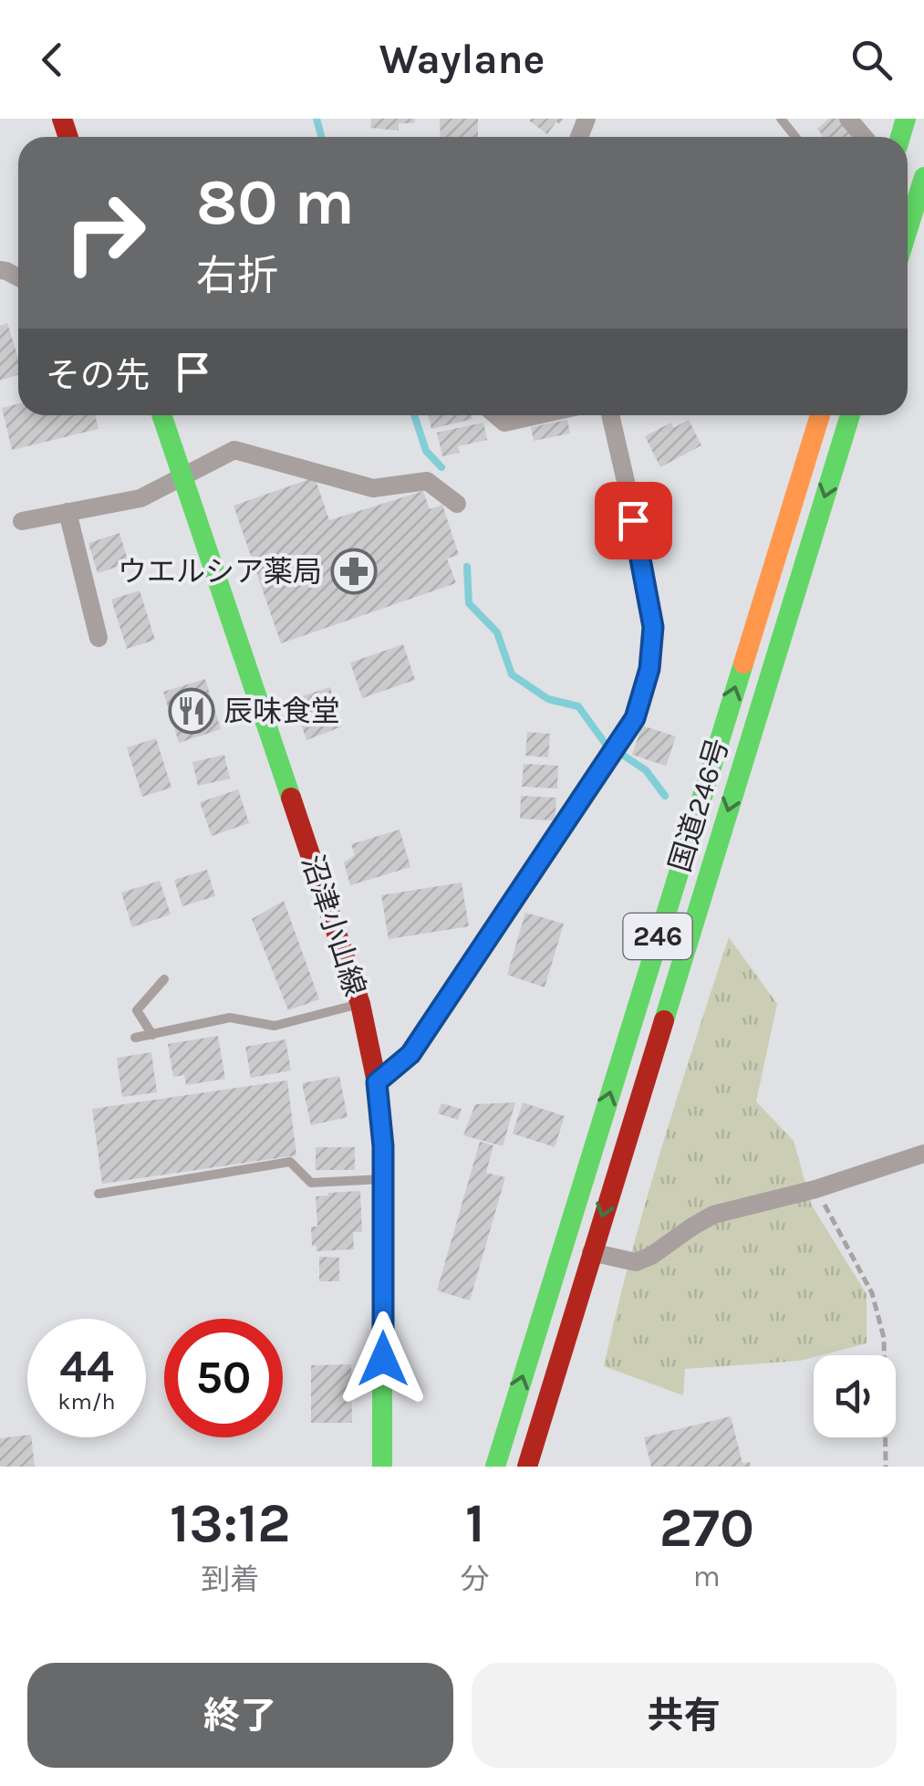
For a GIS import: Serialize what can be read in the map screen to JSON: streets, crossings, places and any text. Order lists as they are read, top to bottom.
{
  "streets": {
    "main road": ["国道246号", "沼津小山線", "246"]
  },
  "places": {
    "pharmacy": ["ウエルシア薬局"],
    "restaurant": ["辰味食堂"]
  },
  "page": {
    "header": "Waylane",
    "turn": ["80 m", "右折"],
    "then": "その先",
    "speed": "44 km/h",
    "limit": "50",
    "eta": [
      "13:12",
      "到着",
      "1",
      "分",
      "270",
      "m"
    ],
    "buttons": ["終了", "共有"]
  }
}
